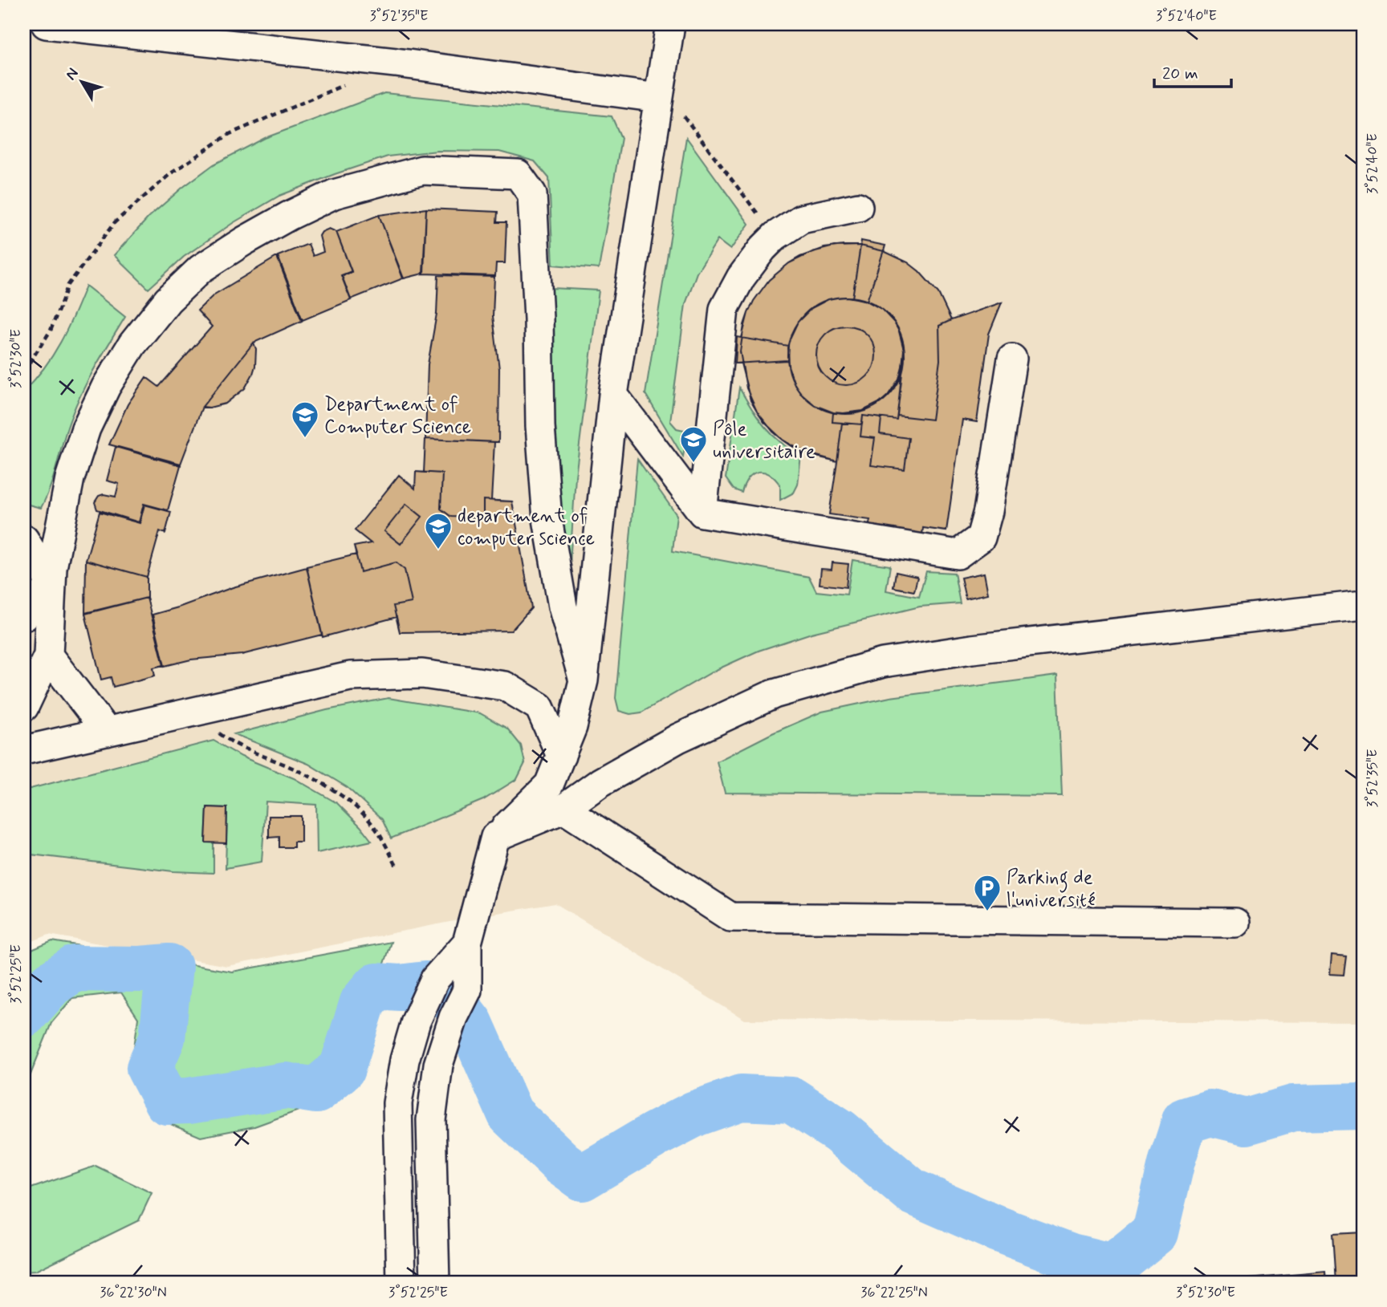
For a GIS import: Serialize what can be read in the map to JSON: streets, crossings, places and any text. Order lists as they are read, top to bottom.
{
  "places": {
    "school or university": ["Department of Computer Science", "Pôle universitaire", "department of computer science"],
    "parking": ["Parking de l'université"]
  },
  "scale_bar": "20 m",
  "north": "top left",
  "coordinates": [
    "3°52'35\"E",
    "3°52'40\"E",
    "3°52'30\"E",
    "3°52'25\"E",
    "36°22'30\"N",
    "36°22'25\"N"
  ]
}
